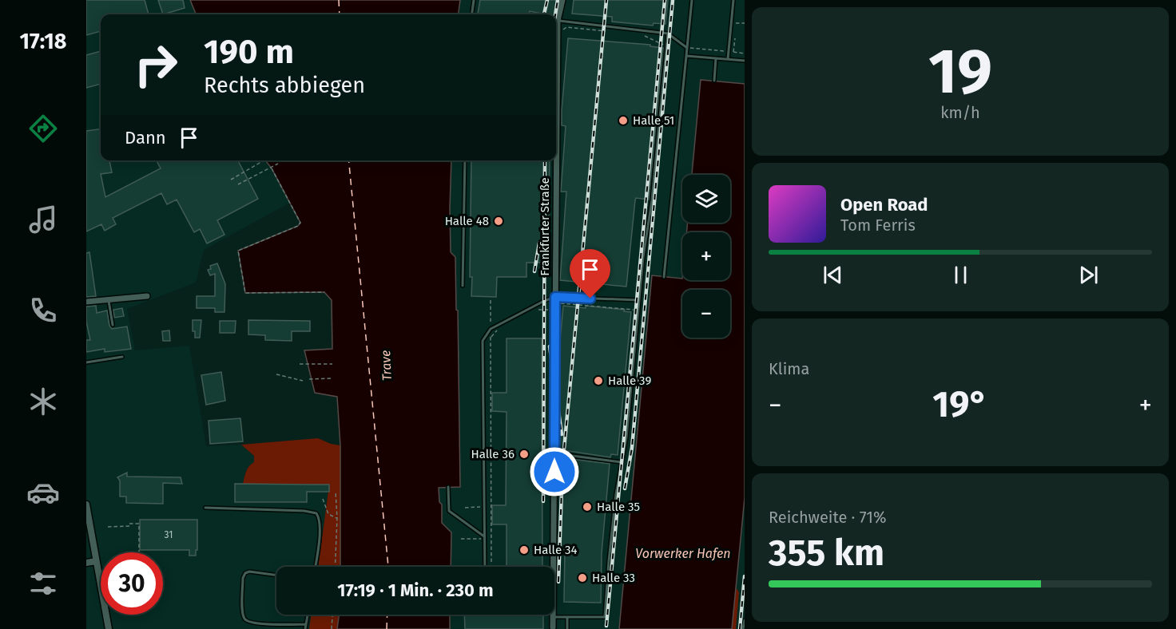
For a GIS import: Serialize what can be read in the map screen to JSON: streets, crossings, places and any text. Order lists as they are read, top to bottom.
{
  "streets": {
    "street": ["Frankfurter Straße"]
  },
  "water": ["Trave", "Vorwerker Hafen"],
  "places": [
    "Halle 51",
    "Halle 48",
    "Halle 39",
    "Halle 36",
    "Halle 35",
    "Halle 34",
    "Halle 33"
  ],
  "house_numbers": ["31"],
  "page": {
    "tabs": "17:18",
    "tile": [
      ["19", "km/h"],
      "Klima",
      ["Reichweite · 71%", "355 km"]
    ],
    "turn": ["190 m", "Rechts abbiegen"],
    "then": "Dann",
    "map_buttons": ["+", "−"],
    "song": ["Open Road", "Tom Ferris"],
    "heat": ["−", "19°", "+"],
    "limit": "30",
    "trip": "17:19 · 1 Min. · 230 m"
  }
}
